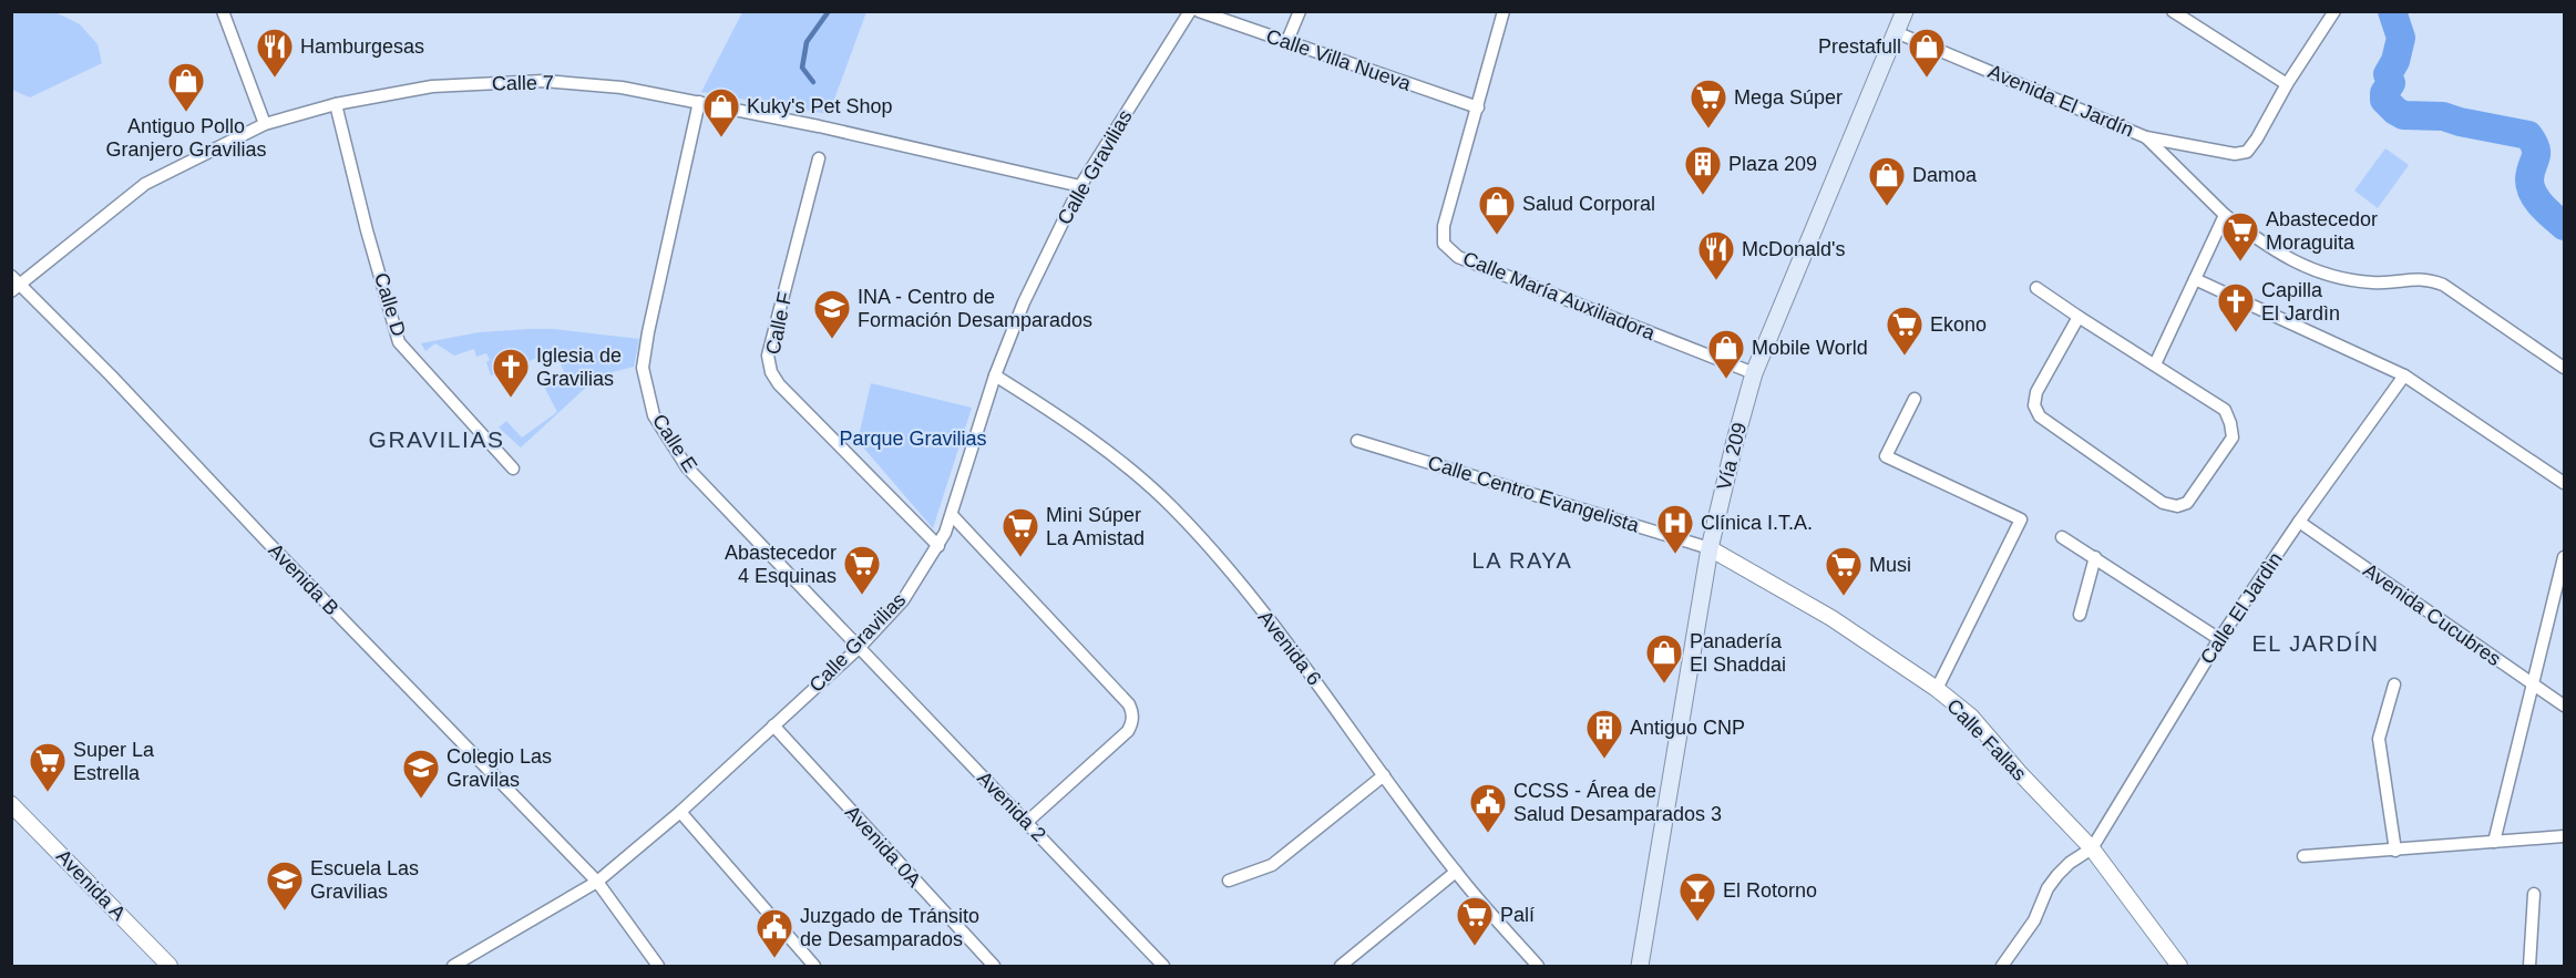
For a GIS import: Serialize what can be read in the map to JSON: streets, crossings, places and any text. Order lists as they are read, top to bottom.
{
  "streets": {
    "main road": ["Vía 209"],
    "street": [
      "Calle Villa Nueva",
      "Calle 7",
      "Avenida El Jardín",
      "Calle Gravilias",
      "Calle María Auxiliadora",
      "Calle D",
      "Calle F",
      "Calle E",
      "Calle Centro Evangelista",
      "Avenida B",
      "Calle El Jardìn",
      "Avenida Cucubres",
      "Avenida 6",
      "Calle Fallas",
      "Avenida 2",
      "Avenida 0A",
      "Avenida A"
    ]
  },
  "crossings": [
    ["Calle Villa Nueva", "Calle María Auxiliadora"],
    ["Calle 7", "Calle Gravilias"],
    ["Calle 7", "Calle D"],
    ["Calle 7", "Calle E"],
    ["Calle 7", "Avenida B"],
    ["Avenida El Jardín", "Vía 209"],
    ["Calle Gravilias", "Calle F"],
    ["Calle Gravilias", "Calle E"],
    ["Calle Gravilias", "Avenida B"],
    ["Calle Gravilias", "Avenida 6"],
    ["Calle Gravilias", "Avenida 2"],
    ["Calle Gravilias", "Avenida 0A"],
    ["Calle María Auxiliadora", "Vía 209"],
    ["Calle E", "Avenida 2"],
    ["Vía 209", "Calle Centro Evangelista"],
    ["Vía 209", "Calle Fallas"],
    ["Calle Centro Evangelista", "Calle Fallas"],
    ["Calle El Jardìn", "Avenida Cucubres"],
    ["Calle El Jardìn", "Calle Fallas"]
  ],
  "districts": ["GRAVILIAS", "LA RAYA", "EL JARDÍN"],
  "parks": ["Parque Gravilias"],
  "places": {
    "restaurant": ["Hamburgesas", "McDonald's"],
    "shop": [
      "Prestafull",
      "Antiguo Pollo Granjero Gravilias",
      "Kuky's Pet Shop",
      "Damoa",
      "Salud Corporal",
      "Mobile World",
      "Panadería El Shaddai"
    ],
    "supermarket": [
      "Mega Súper",
      "Abastecedor Moraguita",
      "Ekono",
      "Mini Súper La Amistad",
      "Abastecedor 4 Esquinas",
      "Musi",
      "Super La Estrella",
      "Palí"
    ],
    "building": ["Plaza 209", "Antiguo CNP"],
    "church": ["Capilla El Jardìn", "Iglesia de Gravilias"],
    "school or university": ["INA - Centro de Formación Desamparados", "Colegio Las Gravilas", "Escuela Las Gravilias"],
    "hospital": ["Clínica I.T.A."],
    "public building": ["CCSS - Área de Salud Desamparados 3", "Juzgado de Tránsito de Desamparados"],
    "bar": ["El Rotorno"]
  }
}
